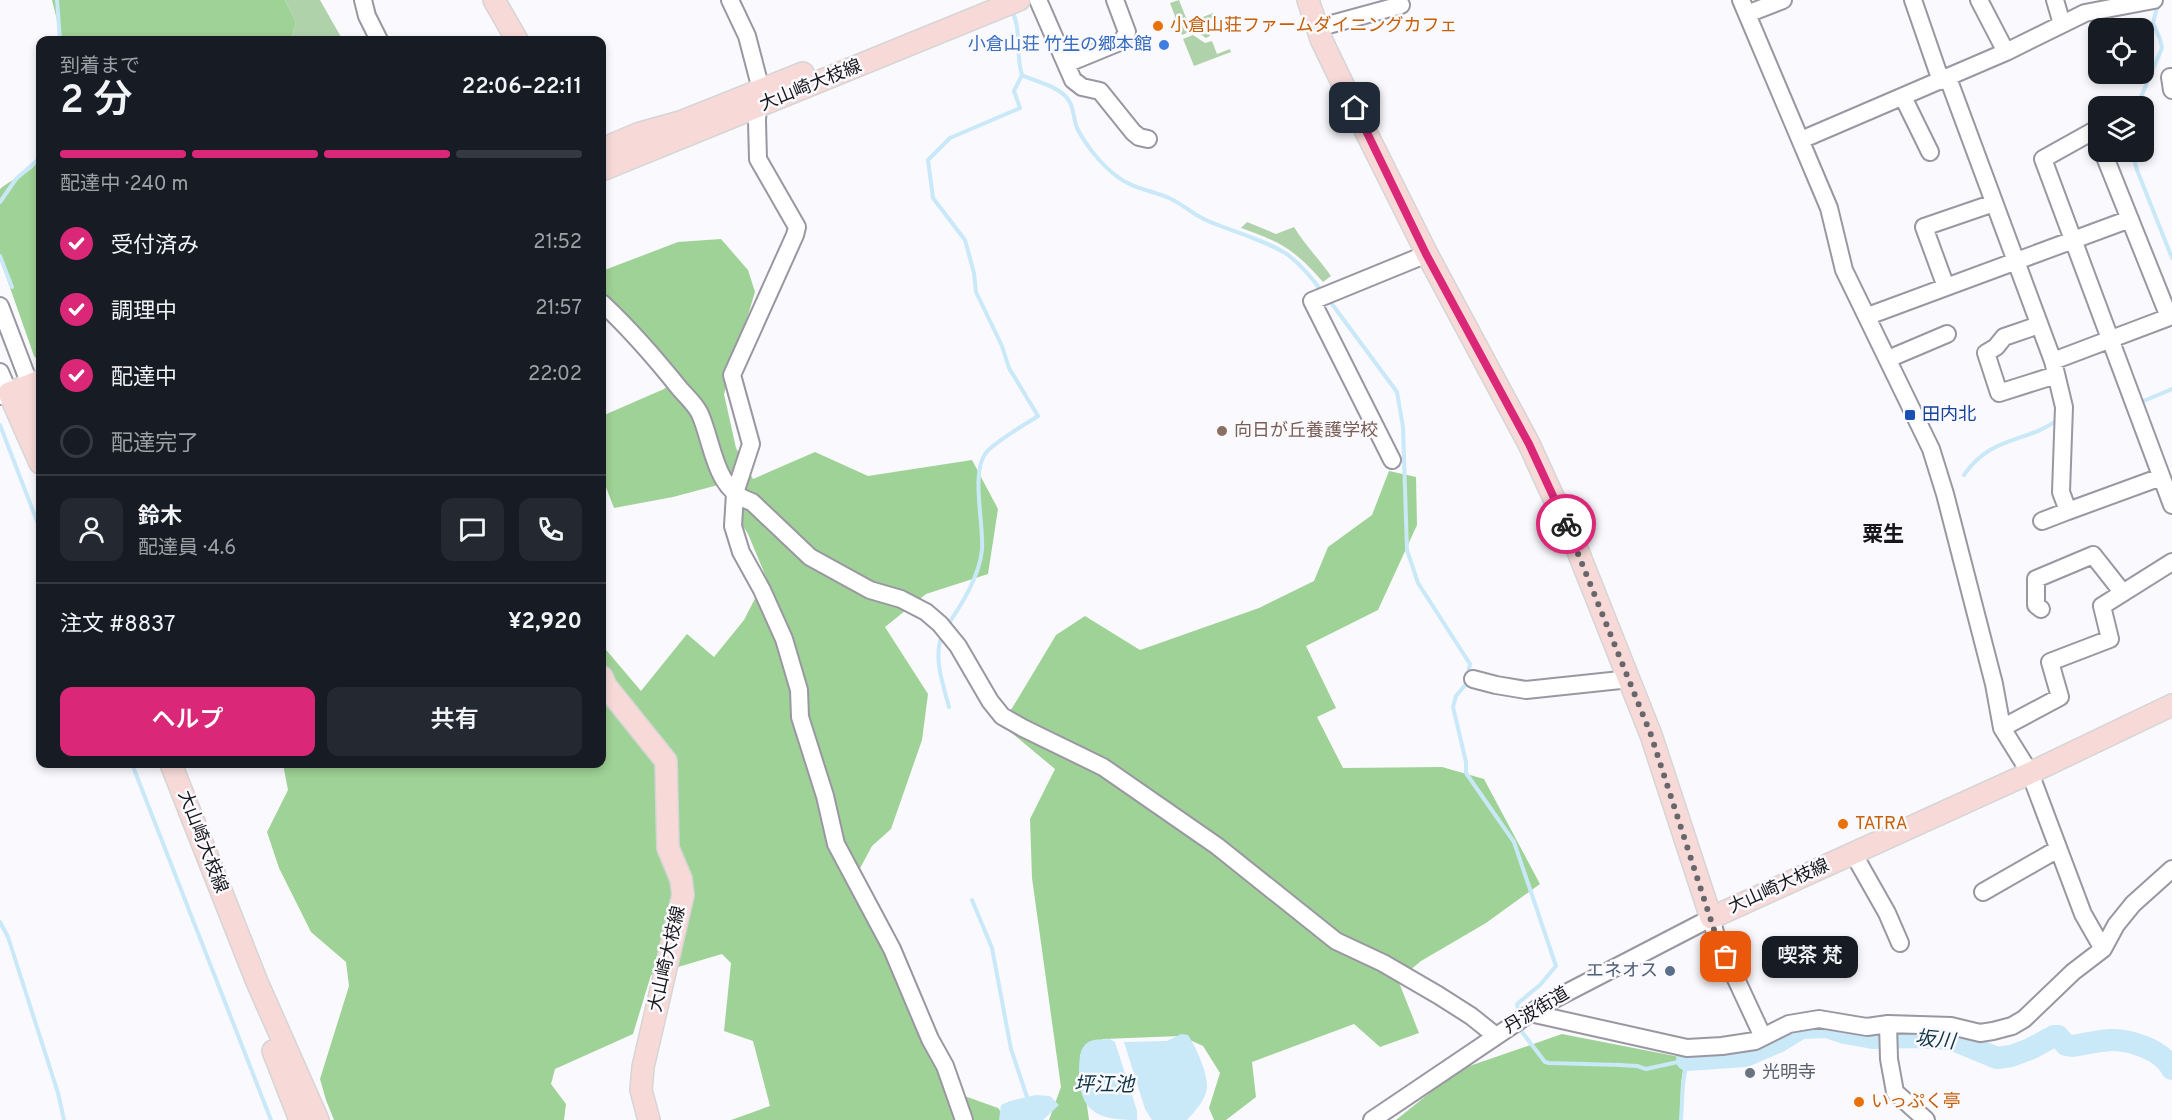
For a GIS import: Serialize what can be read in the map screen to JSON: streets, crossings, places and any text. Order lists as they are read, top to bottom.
{
  "streets": {
    "main road": ["大山崎大枝線"],
    "street": ["丹波街道"]
  },
  "crossings": [
    ["大山崎大枝線", "丹波街道"]
  ],
  "districts": ["粟生"],
  "water": ["坂川", "坪江池"],
  "places": {
    "other": [
      "小倉山荘ファームダイニングカフェ",
      "小倉山荘 竹生の郷本館",
      "向日が丘養護学校",
      "TATRA",
      "喫茶 梵",
      "エネオス",
      "光明寺",
      "いっぷく亭"
    ],
    "transit": ["田内北"]
  },
  "page": {
    "heading": ["2 分", "到着まで", "22:06–22:11"],
    "panel": [
      "鈴木",
      "配達員 · 4.6",
      "注文 #8837",
      "¥2,920"
    ],
    "bar": "配達中 · 240 m",
    "list": [
      ["受付済み", "21:52"],
      ["調理中", "21:57"],
      ["配達中", "22:02"],
      "配達完了"
    ],
    "buttons": ["ヘルプ", "共有"],
    "bubble": "喫茶 梵"
  }
}
